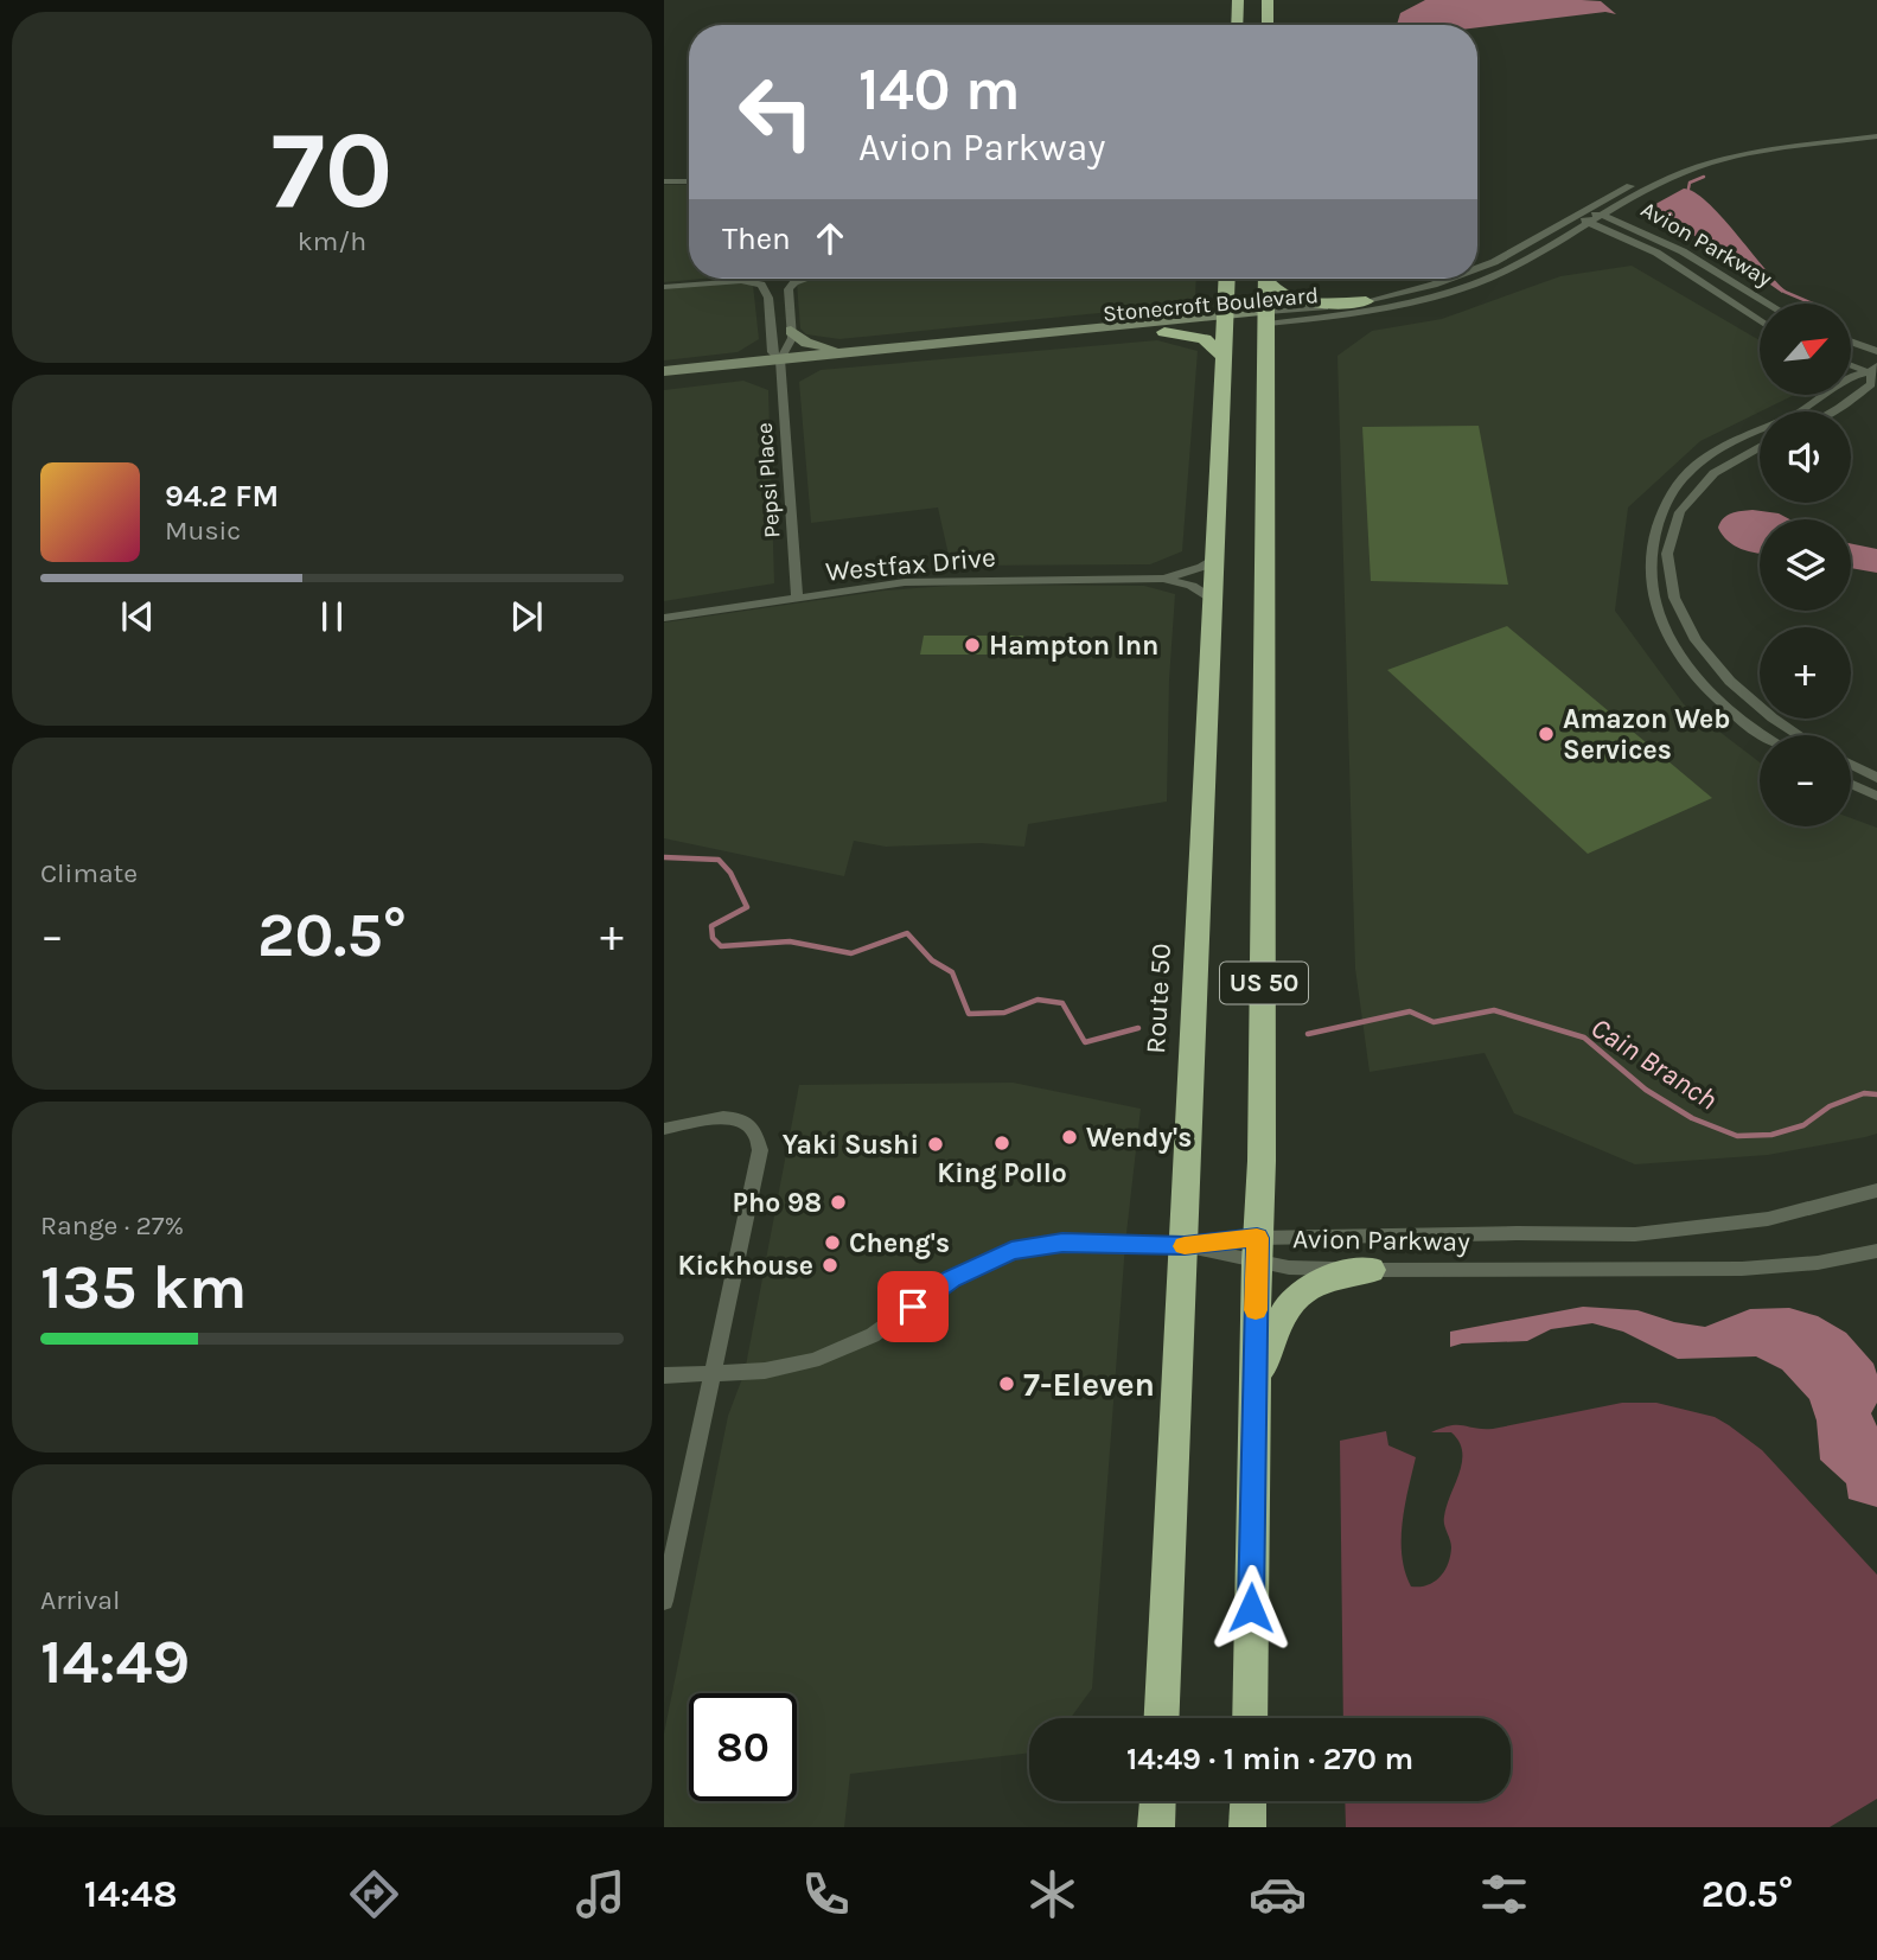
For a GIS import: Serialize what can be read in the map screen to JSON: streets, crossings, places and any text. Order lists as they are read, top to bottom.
{
  "streets": {
    "highway": ["US 50", "Route 50"],
    "main road": ["Stonecroft Boulevard"],
    "street": ["Avion Parkway", "Pepsi Place", "Westfax Drive"]
  },
  "crossings": [
    ["Avion Parkway", "Stonecroft Boulevard"],
    ["Avion Parkway", "US 50"],
    ["Avion Parkway", "Route 50"],
    ["Stonecroft Boulevard", "Pepsi Place"],
    ["Stonecroft Boulevard", "US 50"],
    ["Stonecroft Boulevard", "Route 50"],
    ["Pepsi Place", "Westfax Drive"],
    ["Westfax Drive", "Route 50"]
  ],
  "water": ["Cain Branch"],
  "places": [
    "Hampton Inn",
    "Amazon Web Services",
    "Wendy's",
    "King Pollo",
    "Yaki Sushi",
    "Pho 98",
    "Cheng's",
    "Kickhouse",
    "7-Eleven"
  ],
  "north": "top right",
  "page": {
    "tile": [
      ["70", "km/h"],
      "Climate",
      ["Range · 27%", "135 km"],
      ["Arrival", "14:49"]
    ],
    "turn": ["140 m", "Avion Parkway"],
    "then": "Then",
    "map_buttons": ["+", "−"],
    "song": ["94.2 FM", "Music"],
    "heat": ["−", "20.5°", "+"],
    "limit": "80",
    "trip": "14:49 · 1 min · 270 m",
    "tabs": ["14:48", "20.5°"]
  }
}
